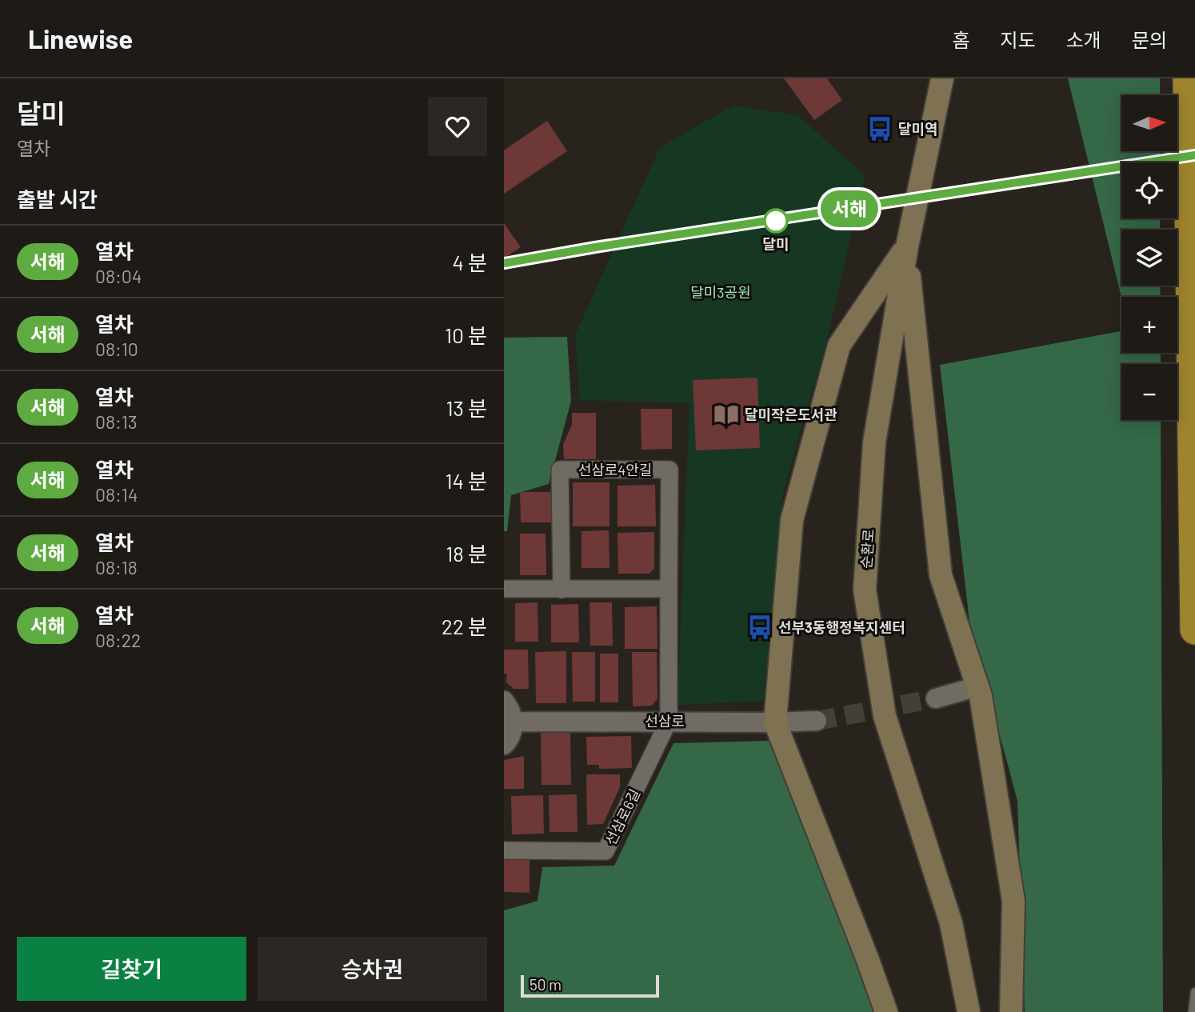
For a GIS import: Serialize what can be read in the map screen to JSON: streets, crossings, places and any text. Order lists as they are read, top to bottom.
{
  "streets": {
    "main road": ["순환로"],
    "street": ["선삼로4안길", "선삼로", "선삼로6길"]
  },
  "crossings": [
    ["선삼로4안길", "선삼로"],
    ["선삼로4안길", "선삼로6길"],
    ["선삼로", "선삼로6길"]
  ],
  "parks": ["달미3공원"],
  "places": {
    "bus stop": ["달미역", "선부3동행정복지센터"],
    "other": ["달미"],
    "library": ["달미작은도서관"]
  },
  "scale_bar": "50 m",
  "north": "right",
  "page": {
    "header": "Linewise",
    "nav": [
      "홈",
      "지도",
      "소개",
      "문의"
    ],
    "heading": [
      ["달미", "열차"],
      "출발 시간"
    ],
    "on_map": "서해",
    "map_buttons": ["+", "−"],
    "list": [
      {
        "mark": "서해",
        "name": "열차",
        "note": "08:04",
        "value": "4 분"
      },
      {
        "mark": "서해",
        "name": "열차",
        "note": "08:10",
        "value": "10 분"
      },
      {
        "mark": "서해",
        "name": "열차",
        "note": "08:13",
        "value": "13 분"
      },
      {
        "mark": "서해",
        "name": "열차",
        "note": "08:14",
        "value": "14 분"
      },
      {
        "mark": "서해",
        "name": "열차",
        "note": "08:18",
        "value": "18 분"
      },
      {
        "mark": "서해",
        "name": "열차",
        "note": "08:22",
        "value": "22 분"
      }
    ],
    "buttons": ["길찾기", "승차권"],
    "scale": "50 m"
  }
}
